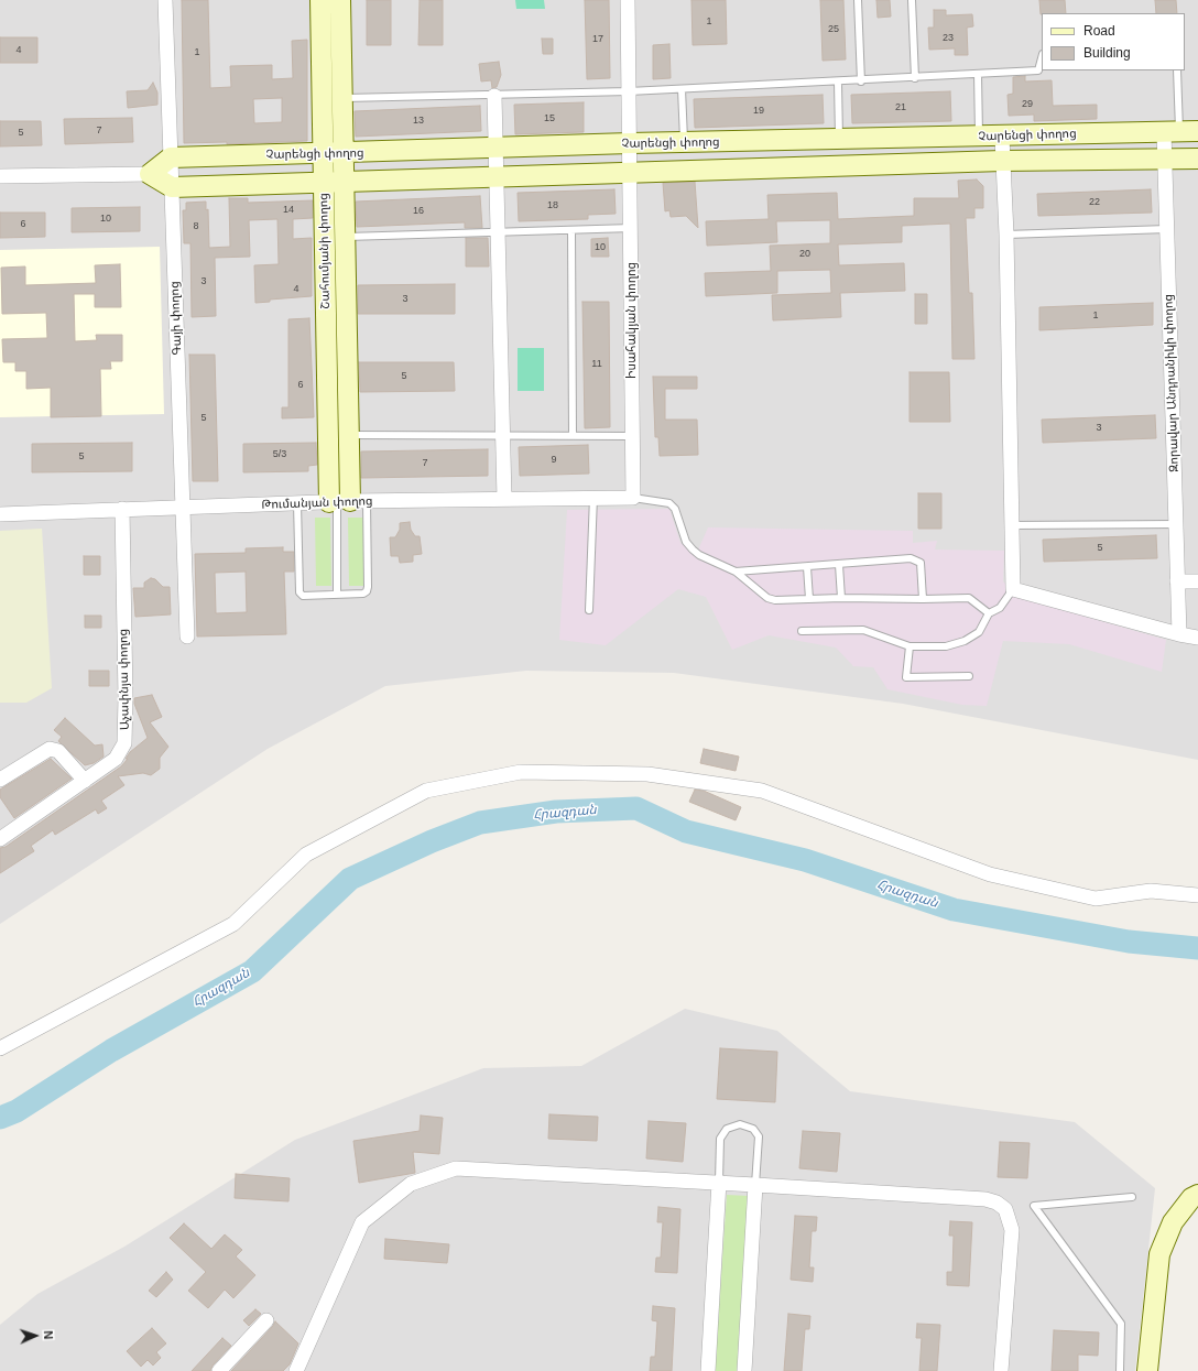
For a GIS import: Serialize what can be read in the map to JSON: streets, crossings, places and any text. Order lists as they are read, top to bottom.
{
  "streets": {
    "street": [
      "Չարենցի փողոց",
      "Շահումյանի փողոց",
      "Գայի փողոց",
      "Իսահակյան փողոց",
      "Զորավար Անդրանիկի փողոց",
      "Թումանյան փողոց",
      "Աչափնյա փողոց"
    ]
  },
  "crossings": [
    ["Չարենցի փողոց", "Շահումյանի փողոց"],
    ["Չարենցի փողոց", "Գայի փողոց"],
    ["Չարենցի փողոց", "Իսահակյան փողոց"],
    ["Չարենցի փողոց", "Զորավար Անդրանիկի փողոց"],
    ["Շահումյանի փողոց", "Թումանյան փողոց"],
    ["Գայի փողոց", "Թումանյան փողոց"],
    ["Իսահակյան փողոց", "Թումանյան փողոց"],
    ["Թումանյան փողոց", "Աչափնյա փողոց"]
  ],
  "water": ["Հրազդան"],
  "house_numbers": [
    "1",
    "25",
    "23",
    "17",
    "4",
    "1",
    "29",
    "21",
    "19",
    "15",
    "13",
    "7",
    "5",
    "22",
    "18",
    "14",
    "16",
    "10",
    "6",
    "8",
    "10",
    "20",
    "3",
    "4",
    "3",
    "1",
    "11",
    "5",
    "6",
    "5",
    "3",
    "5/3",
    "5",
    "9",
    "7",
    "5"
  ],
  "legend": ["Road", "Building"],
  "north": "right"
}
